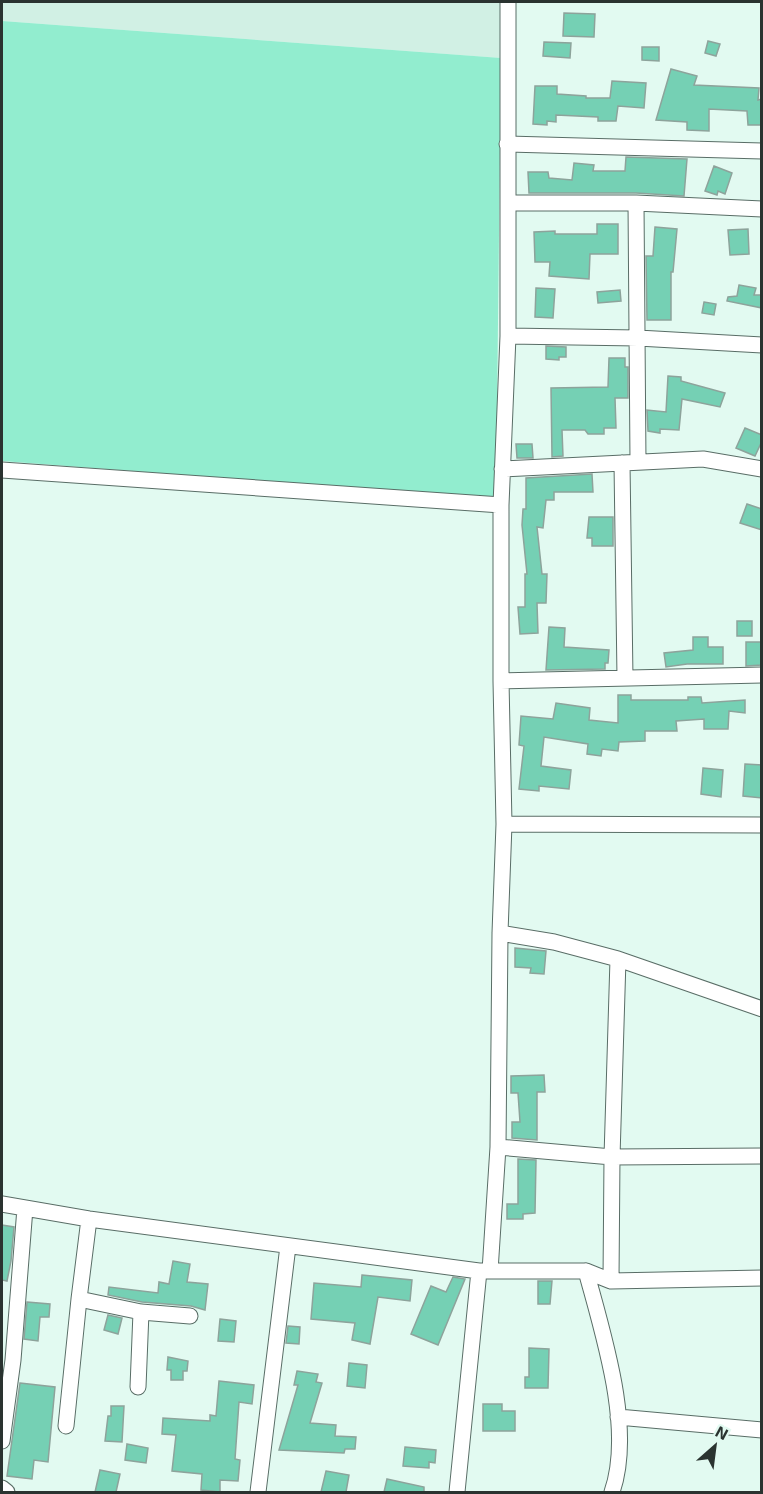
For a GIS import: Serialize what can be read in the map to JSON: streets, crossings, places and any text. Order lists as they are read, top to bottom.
{
  "north": "top right"
}
